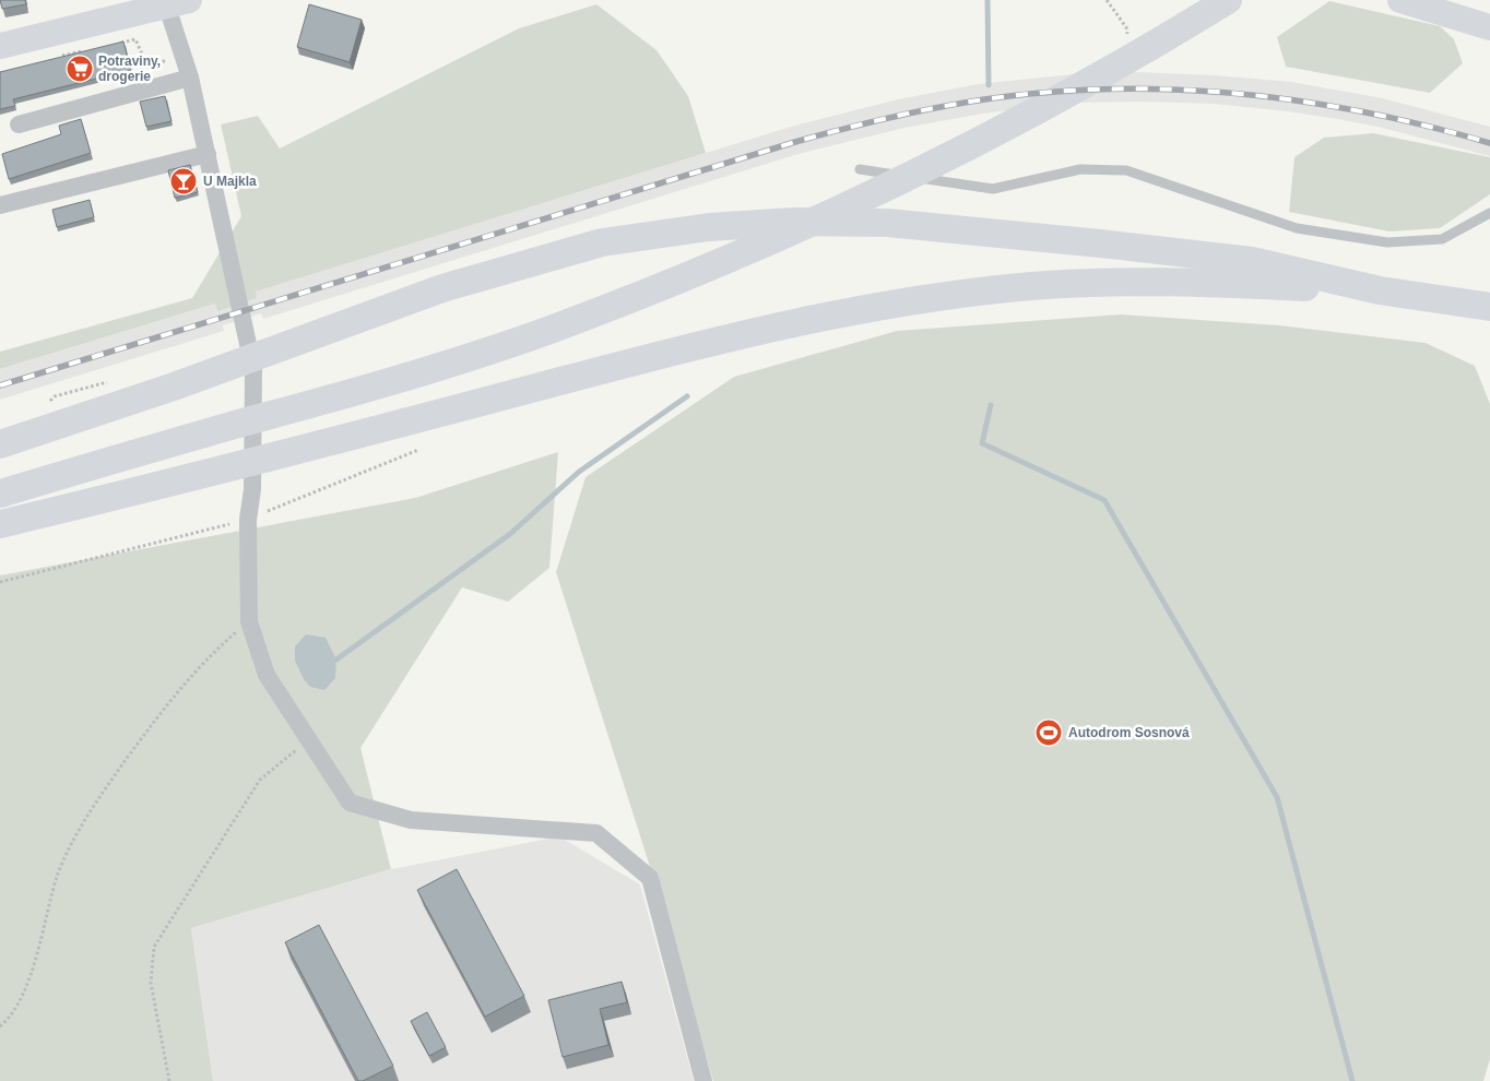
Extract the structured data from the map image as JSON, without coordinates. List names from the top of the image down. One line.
{"places":{"supermarket":["Potraviny, drogerie"],"bar":["U Majkla"],"sports":["Autodrom Sosnová"]}}
